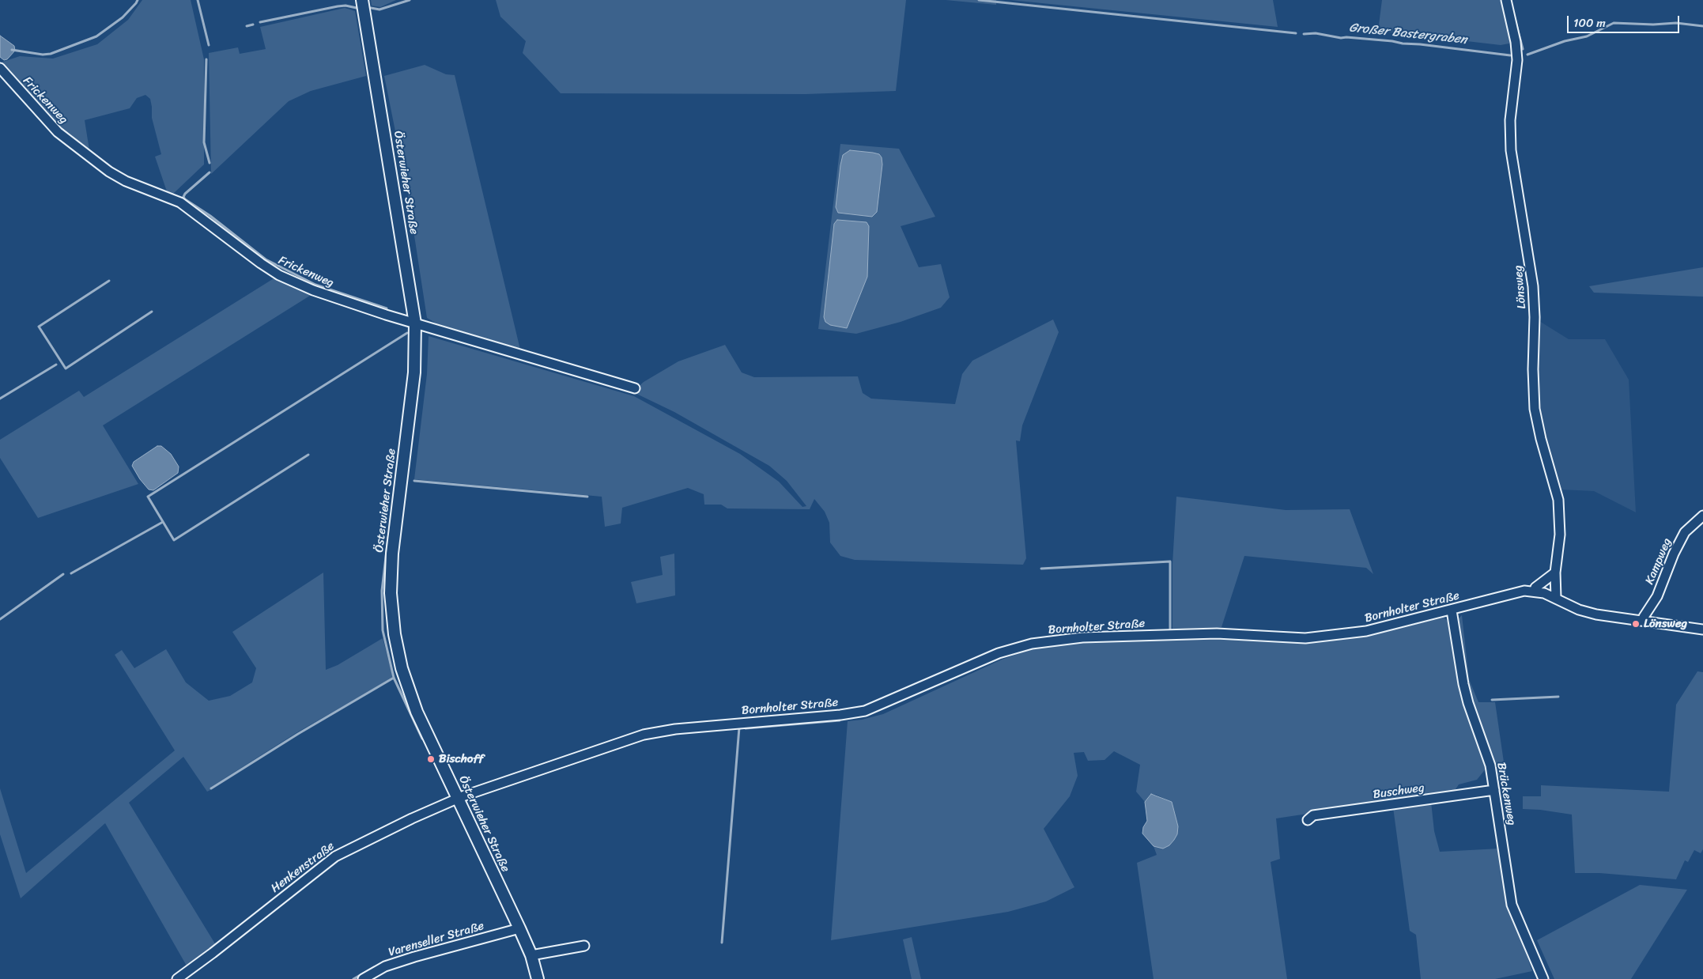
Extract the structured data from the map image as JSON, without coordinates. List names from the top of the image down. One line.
{"streets":{"street":["Frickenweg","Österwieher Straße","Lönsweg","Kampweg","Bornholter Straße","Buschweg","Brückenweg","Henkenstraße","Varenseller Straße"]},"crossings":[["Frickenweg","Österwieher Straße"],["Österwieher Straße","Bornholter Straße"],["Österwieher Straße","Henkenstraße"],["Österwieher Straße","Varenseller Straße"],["Lönsweg","Bornholter Straße"],["Kampweg","Bornholter Straße"],["Bornholter Straße","Brückenweg"],["Bornholter Straße","Henkenstraße"],["Buschweg","Brückenweg"]],"water":["Großer Bastergraben"],"places":["Lönsweg","Bischoff"],"scale_bar":"100 m"}
